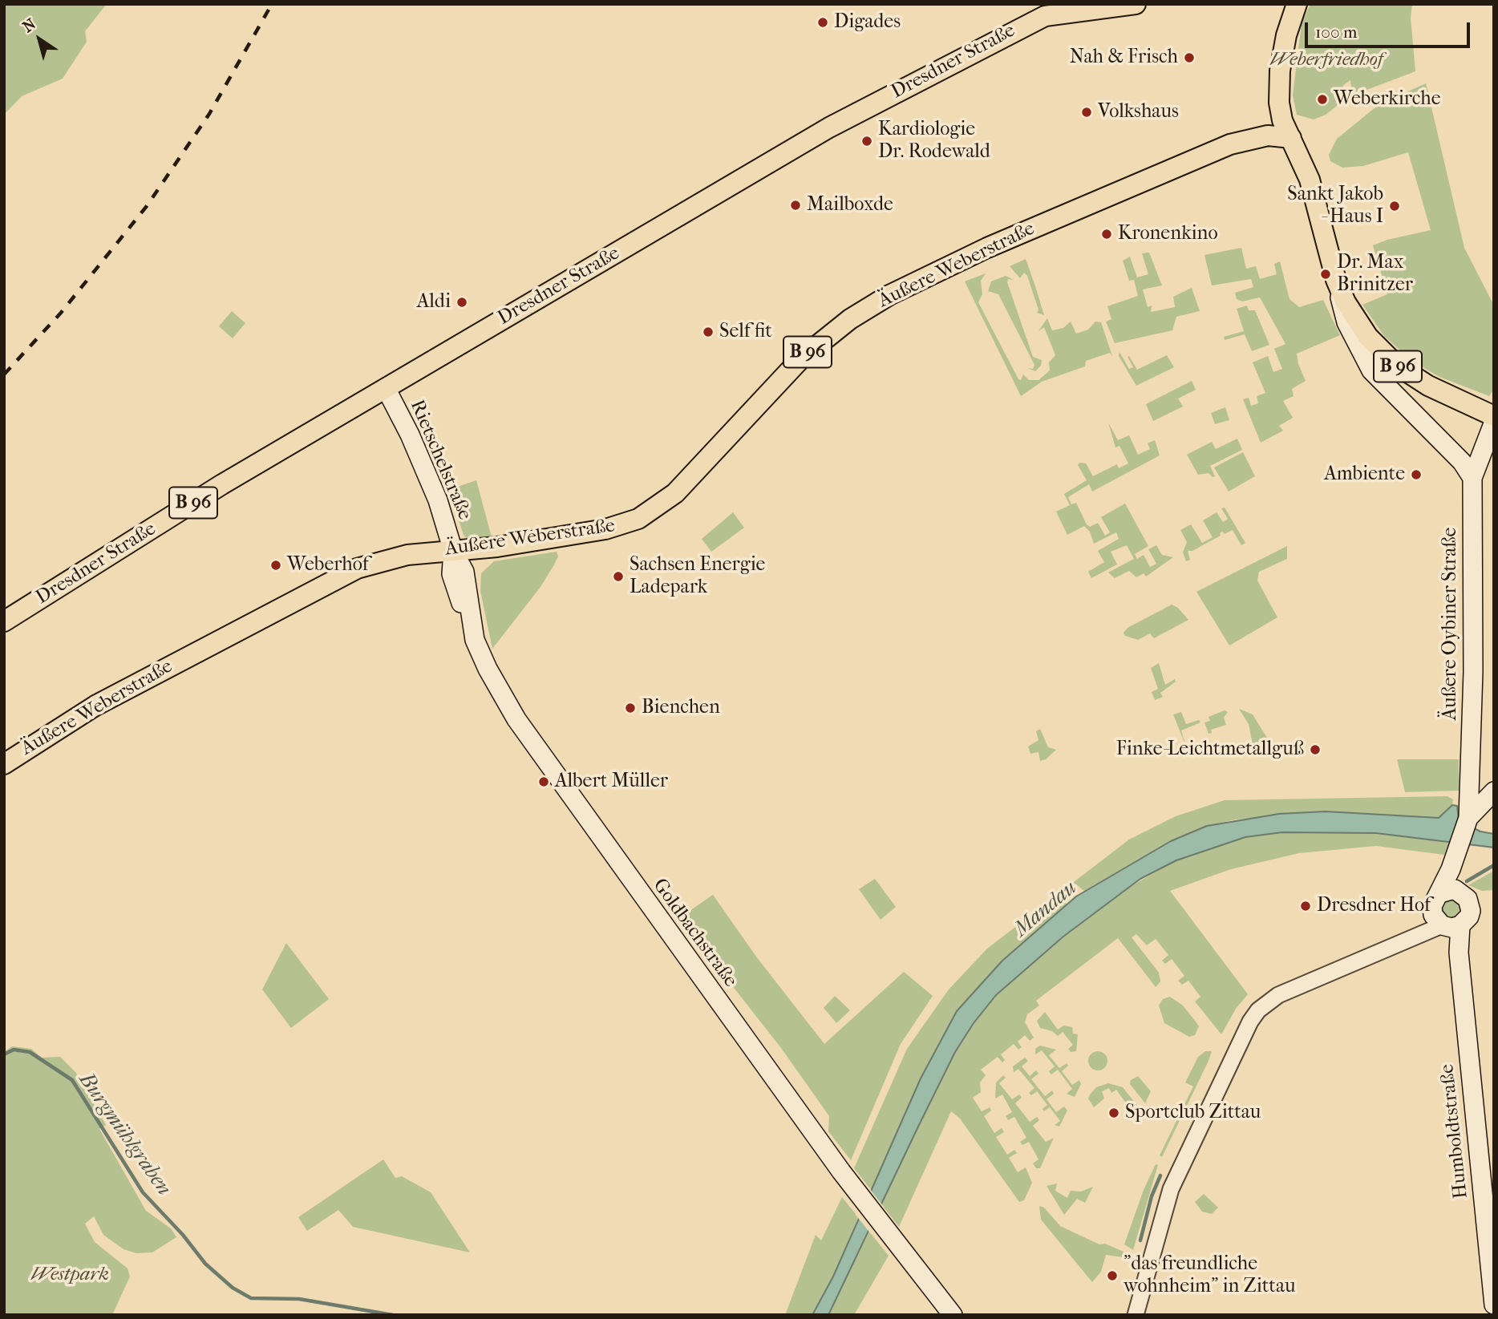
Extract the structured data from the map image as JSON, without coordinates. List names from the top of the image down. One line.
{"streets":{"main road":["Dresdner Straße","Äußere Weberstraße","B 96","Rietschelstraße","Äußere Oybiner Straße","Goldbachstraße","Humboldtstraße"]},"crossings":[["Dresdner Straße","Rietschelstraße"],["Äußere Weberstraße","B 96"],["Äußere Weberstraße","Rietschelstraße"],["Äußere Weberstraße","Goldbachstraße"],["Rietschelstraße","Goldbachstraße"],["Äußere Oybiner Straße","Humboldtstraße"]],"water":["Mandau","Burgmühlgraben"],"parks":["Weberfriedhof","Westpark"],"places":["Digades","Nah & Frisch","Weberkirche","Volkshaus","Kardiologie Dr. Rodewald","Mailboxde","Sankt Jakob - Haus I","Kronenkino","Dr. Max Brinitzer","Aldi","Self fit","Ambiente","Weberhof","Sachsen Energie Ladepark","Bienchen","Finke-Leichtmetallguß","Albert Müller","Dresdner Hof","Sportclub Zittau","\"das freundliche wohnheim\" in Zittau"],"scale_bar":"100 m","north":"top left"}
